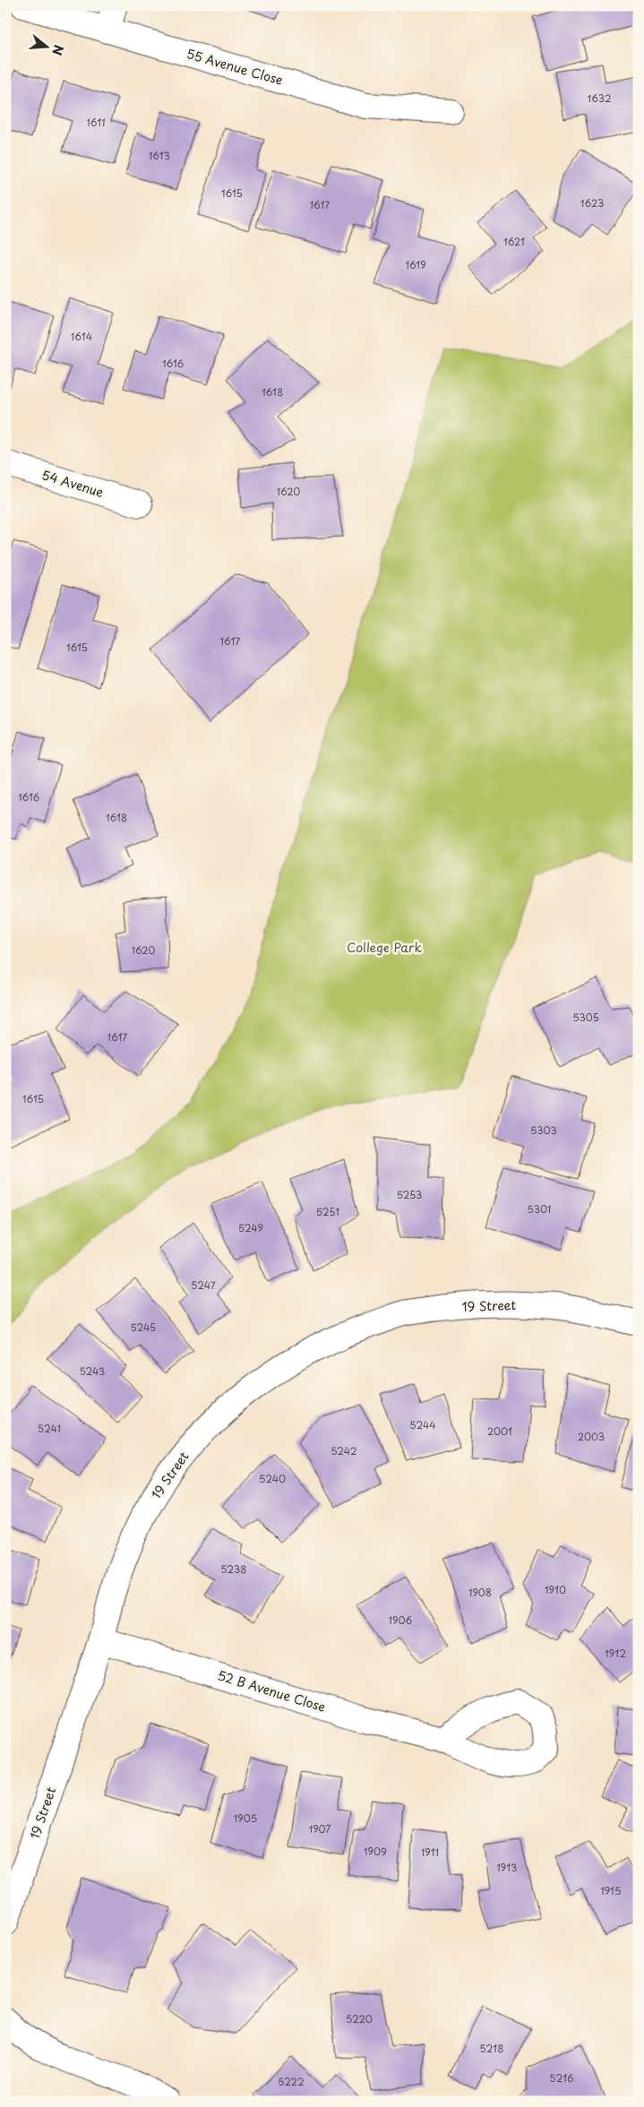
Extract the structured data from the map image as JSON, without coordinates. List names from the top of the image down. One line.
{"streets":{"street":["55 Avenue Close","54 Avenue","19 Street","52 B Avenue Close"]},"crossings":[["19 Street","52 B Avenue Close"]],"parks":["College Park"],"house_numbers":["1632","1611","1613","1615","1623","1617","1621","1619","1614","1616","1618","1620","1617","1615","1616","1618","1620","5305","1617","1615","5303","5253","5301","5251","5249","5247","5245","5243","5244","5241","2001","2003","5242","5240","5238","1910","1908","1906","1912","1905","1907","1909","1911","1913","1915","5220","5218","5216","5222"],"north":"right"}
